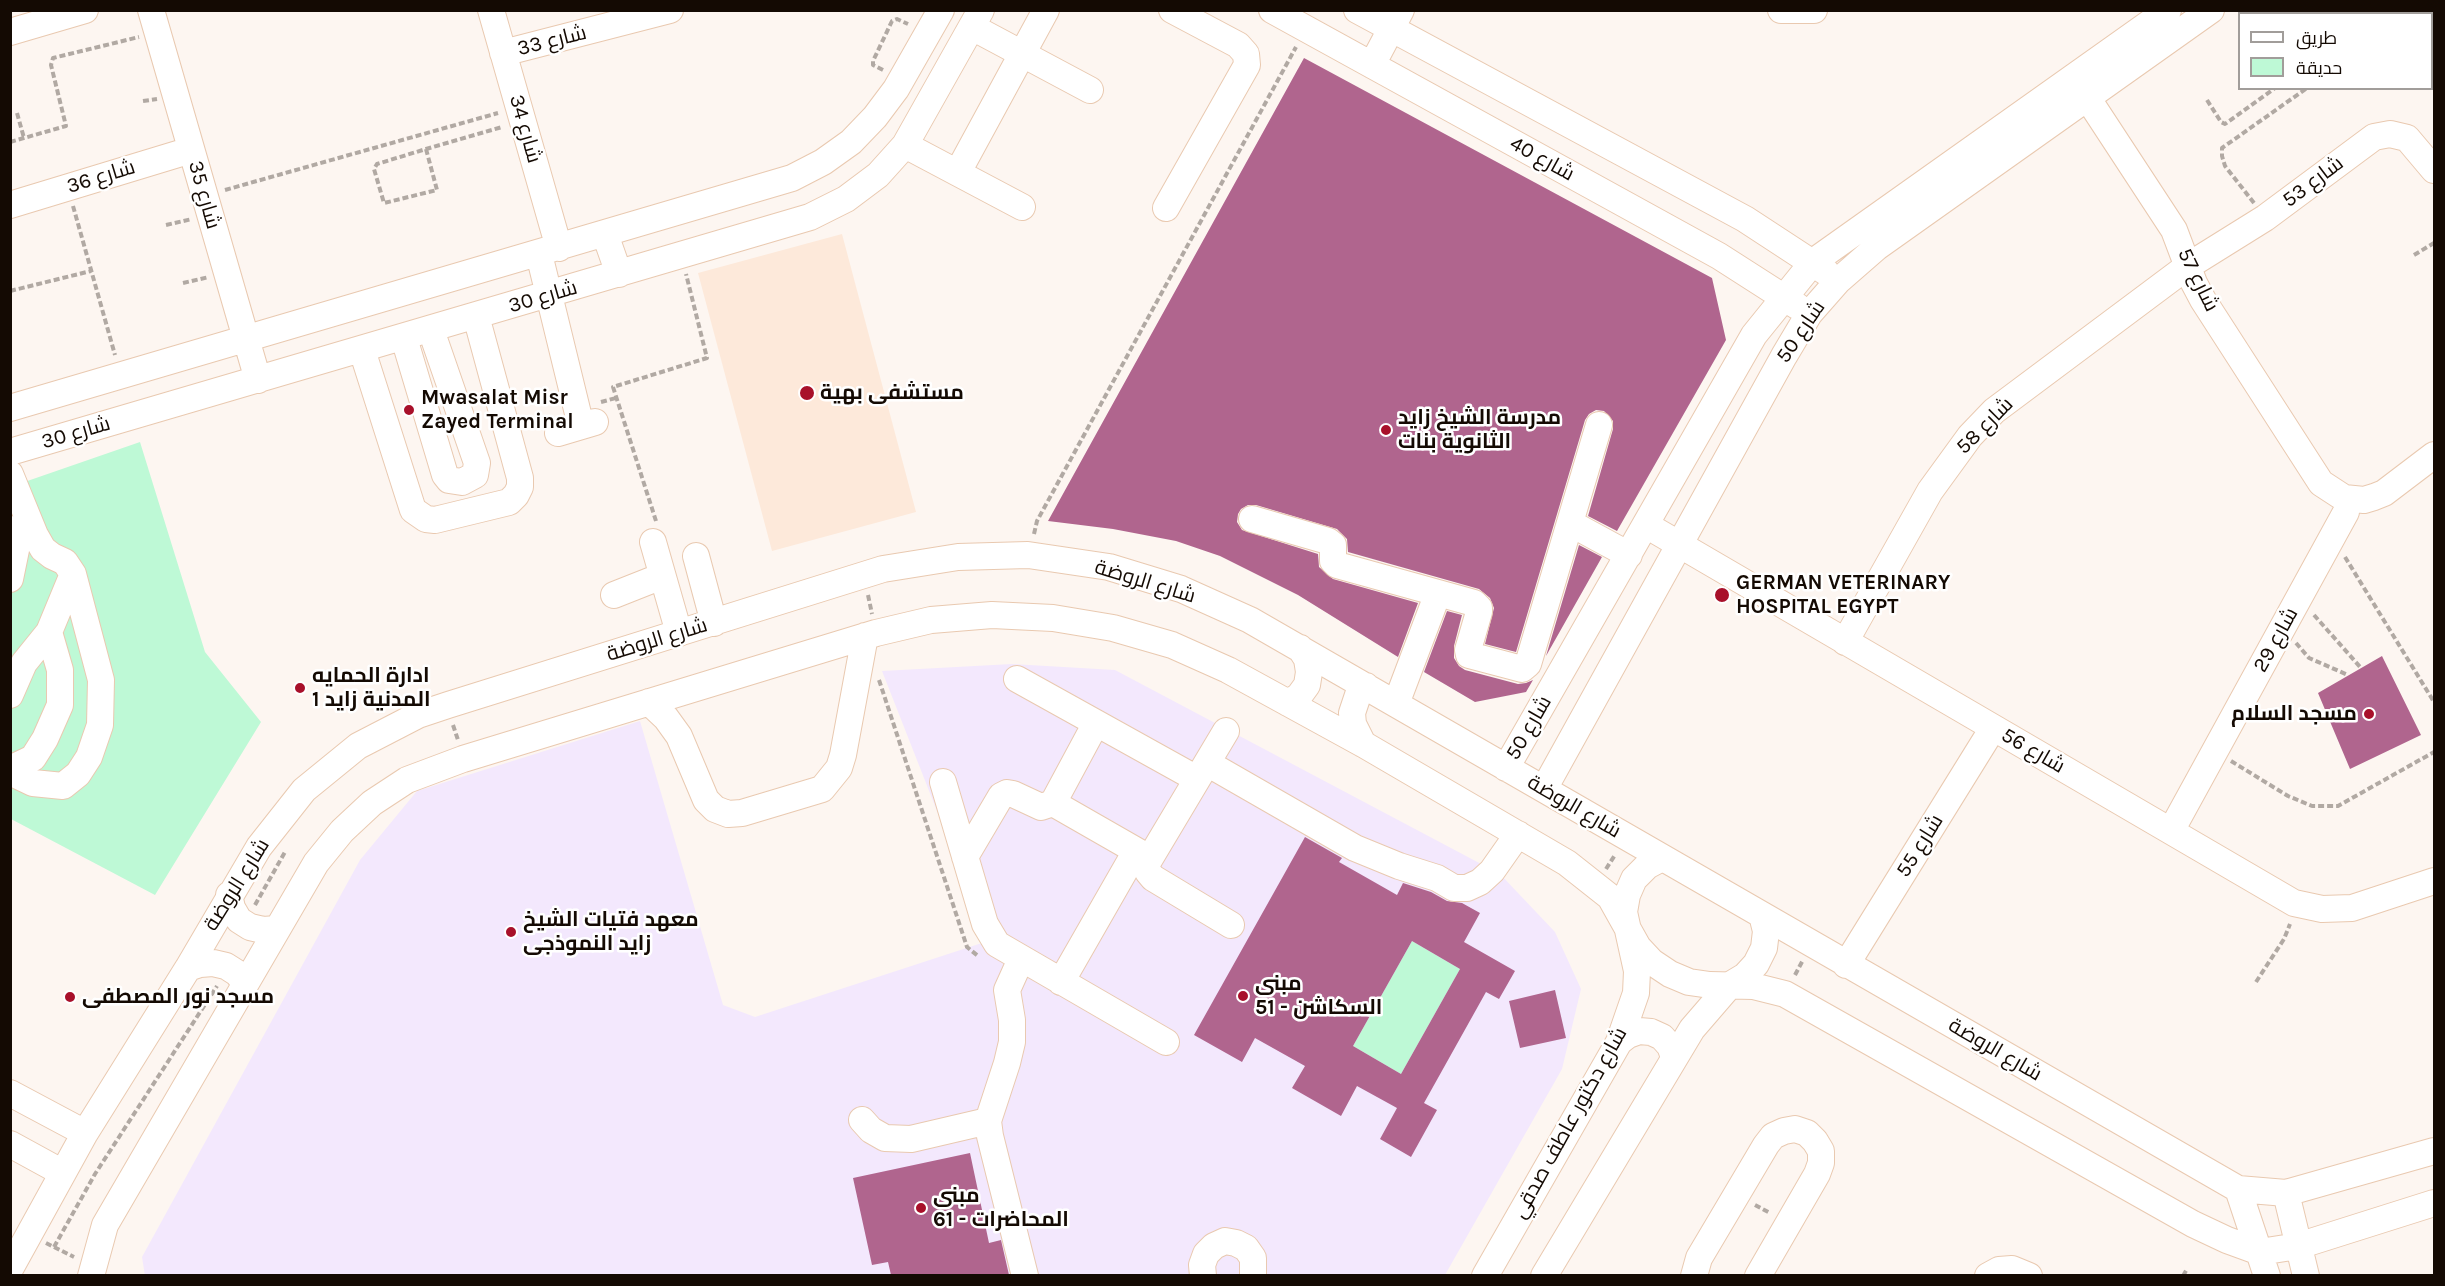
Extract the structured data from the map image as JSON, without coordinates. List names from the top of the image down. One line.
{"streets":{"street":["شارع 33","شارع 34","شارع 40","شارع 36","شارع 53","شارع 35","شارع 57","شارع 30","شارع 50","شارع 58","شارع الروضة","شارع 29","شارع 56","شارع 55","شارع دكتور عاطف صدقي"]},"crossings":[["شارع 33","شارع 34"],["شارع 34","شارع 30"],["شارع 40","شارع 50"],["شارع 36","شارع 35"],["شارع 53","شارع 57"],["شارع 53","شارع 58"],["شارع 35","شارع 30"],["شارع 57","شارع 50"],["شارع 57","شارع 58"],["شارع 57","شارع 29"],["شارع 50","شارع الروضة"],["شارع 50","شارع 56"],["شارع 58","شارع 56"],["شارع الروضة","شارع 55"],["شارع الروضة","شارع دكتور عاطف صدقي"],["شارع 29","شارع 56"],["شارع 56","شارع 55"]],"places":["مستشفى بهية","Mwasalat Misr Zayed Terminal","مدرسة الشيخ زايد الثانوية بنات","GERMAN VETERINARY HOSPITAL EGYPT","ادارة الحمايه المدنية زايد 1","مسجد السلام","معهد فتيات الشيخ زايد النموذجى","مبنى السكاشن - 51","مسجد نور المصطفى","مبنى المحاضرات - 61"],"legend":["طريق","حديقة"]}
